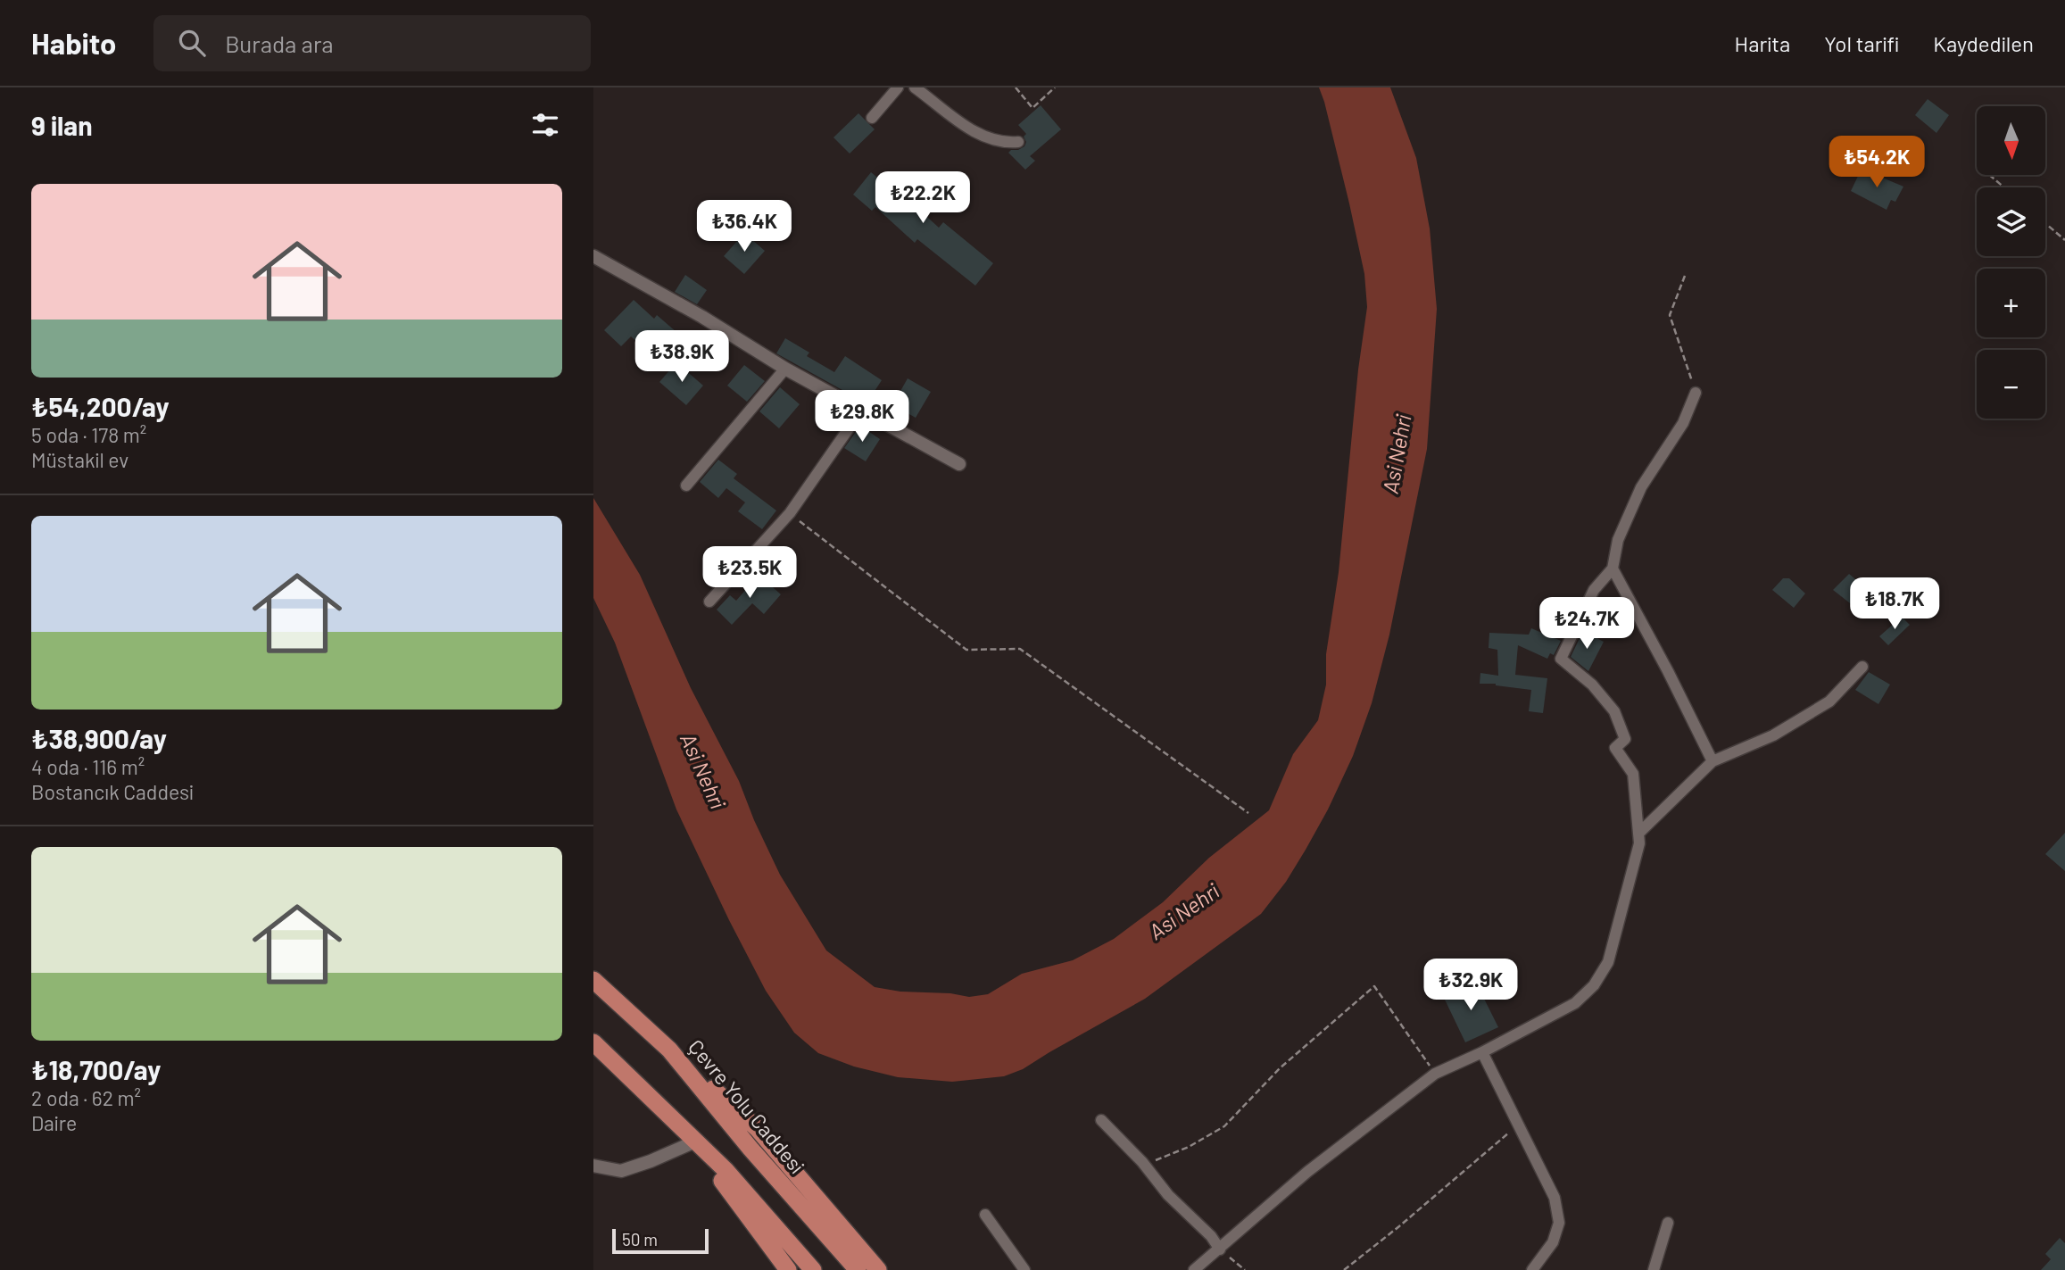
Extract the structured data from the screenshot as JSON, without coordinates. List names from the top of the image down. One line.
{"streets":{"highway":["Çevre Yolu Caddesi"]},"water":["Asi Nehri"],"scale_bar":"50 m","north":"bottom","page":{"header":"Habito","search":"Burada ara","nav":["Harita","Yol tarifi","Kaydedilen"],"heading":"9 ilan","map_buttons":["+","−"],"price":["₺54.2K","₺22.2K","₺36.4K","₺38.9K","₺29.8K","₺23.5K","₺18.7K","₺24.7K","₺32.9K"],"list":[{"name":"₺54,200/ay","note":"5 oda · 178 m² · Müstakil ev"},{"name":"₺38,900/ay","note":"4 oda · 116 m² · Bostancık Caddesi"},{"name":"₺18,700/ay","note":"2 oda · 62 m² · Daire"}],"scale":"50 m"}}
